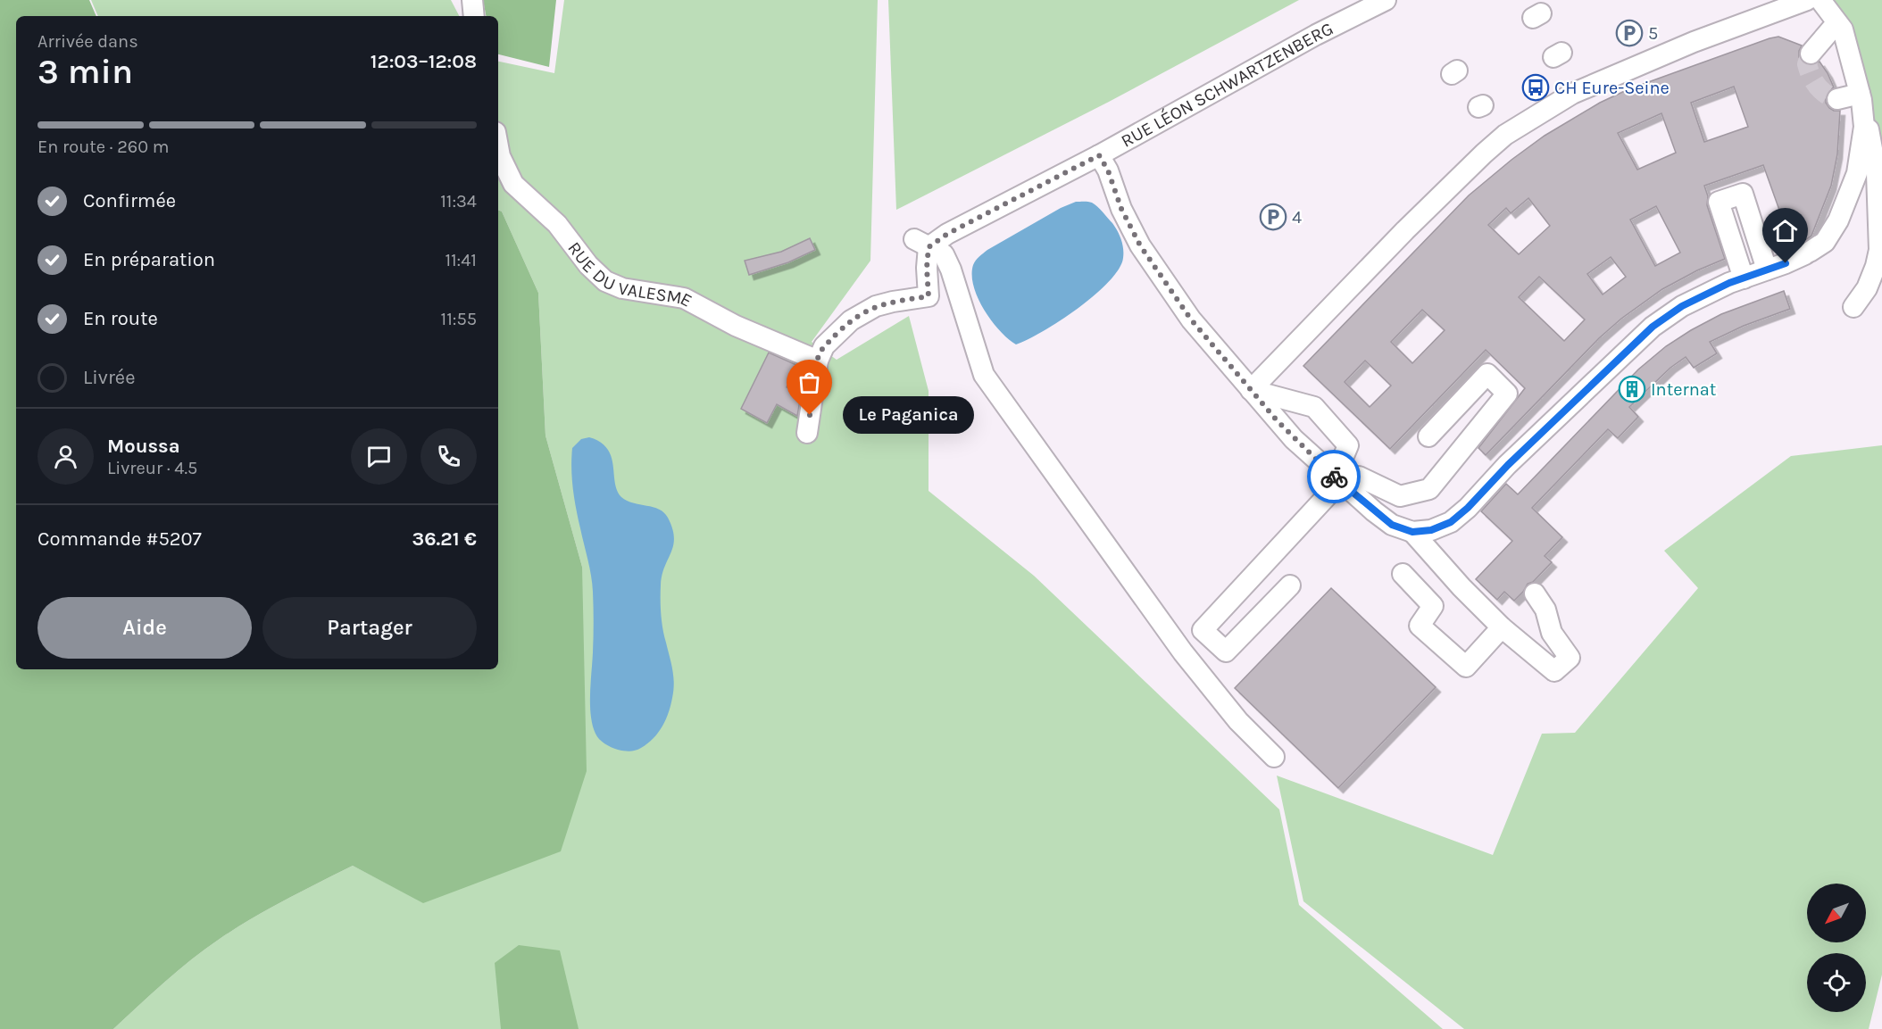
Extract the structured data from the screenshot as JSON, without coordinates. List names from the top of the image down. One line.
{"streets":{"street":["RUE LÉON SCHWARTZENBERG","RUE DU VALESME"]},"places":{"parking":["5","4"],"bus stop":["CH Eure-Seine"],"building":["Internat"],"other":["Le Paganica"]},"north":"bottom left","page":{"heading":["3 min","Arrivée dans","12:03–12:08"],"panel":["Moussa","Livreur · 4.5","Commande #5207","36.21 €"],"bar":"En route · 260 m","list":[["Confirmée","11:34"],["En préparation","11:41"],["En route","11:55"],"Livrée"],"bubble":"Le Paganica","buttons":["Aide","Partager"]}}
